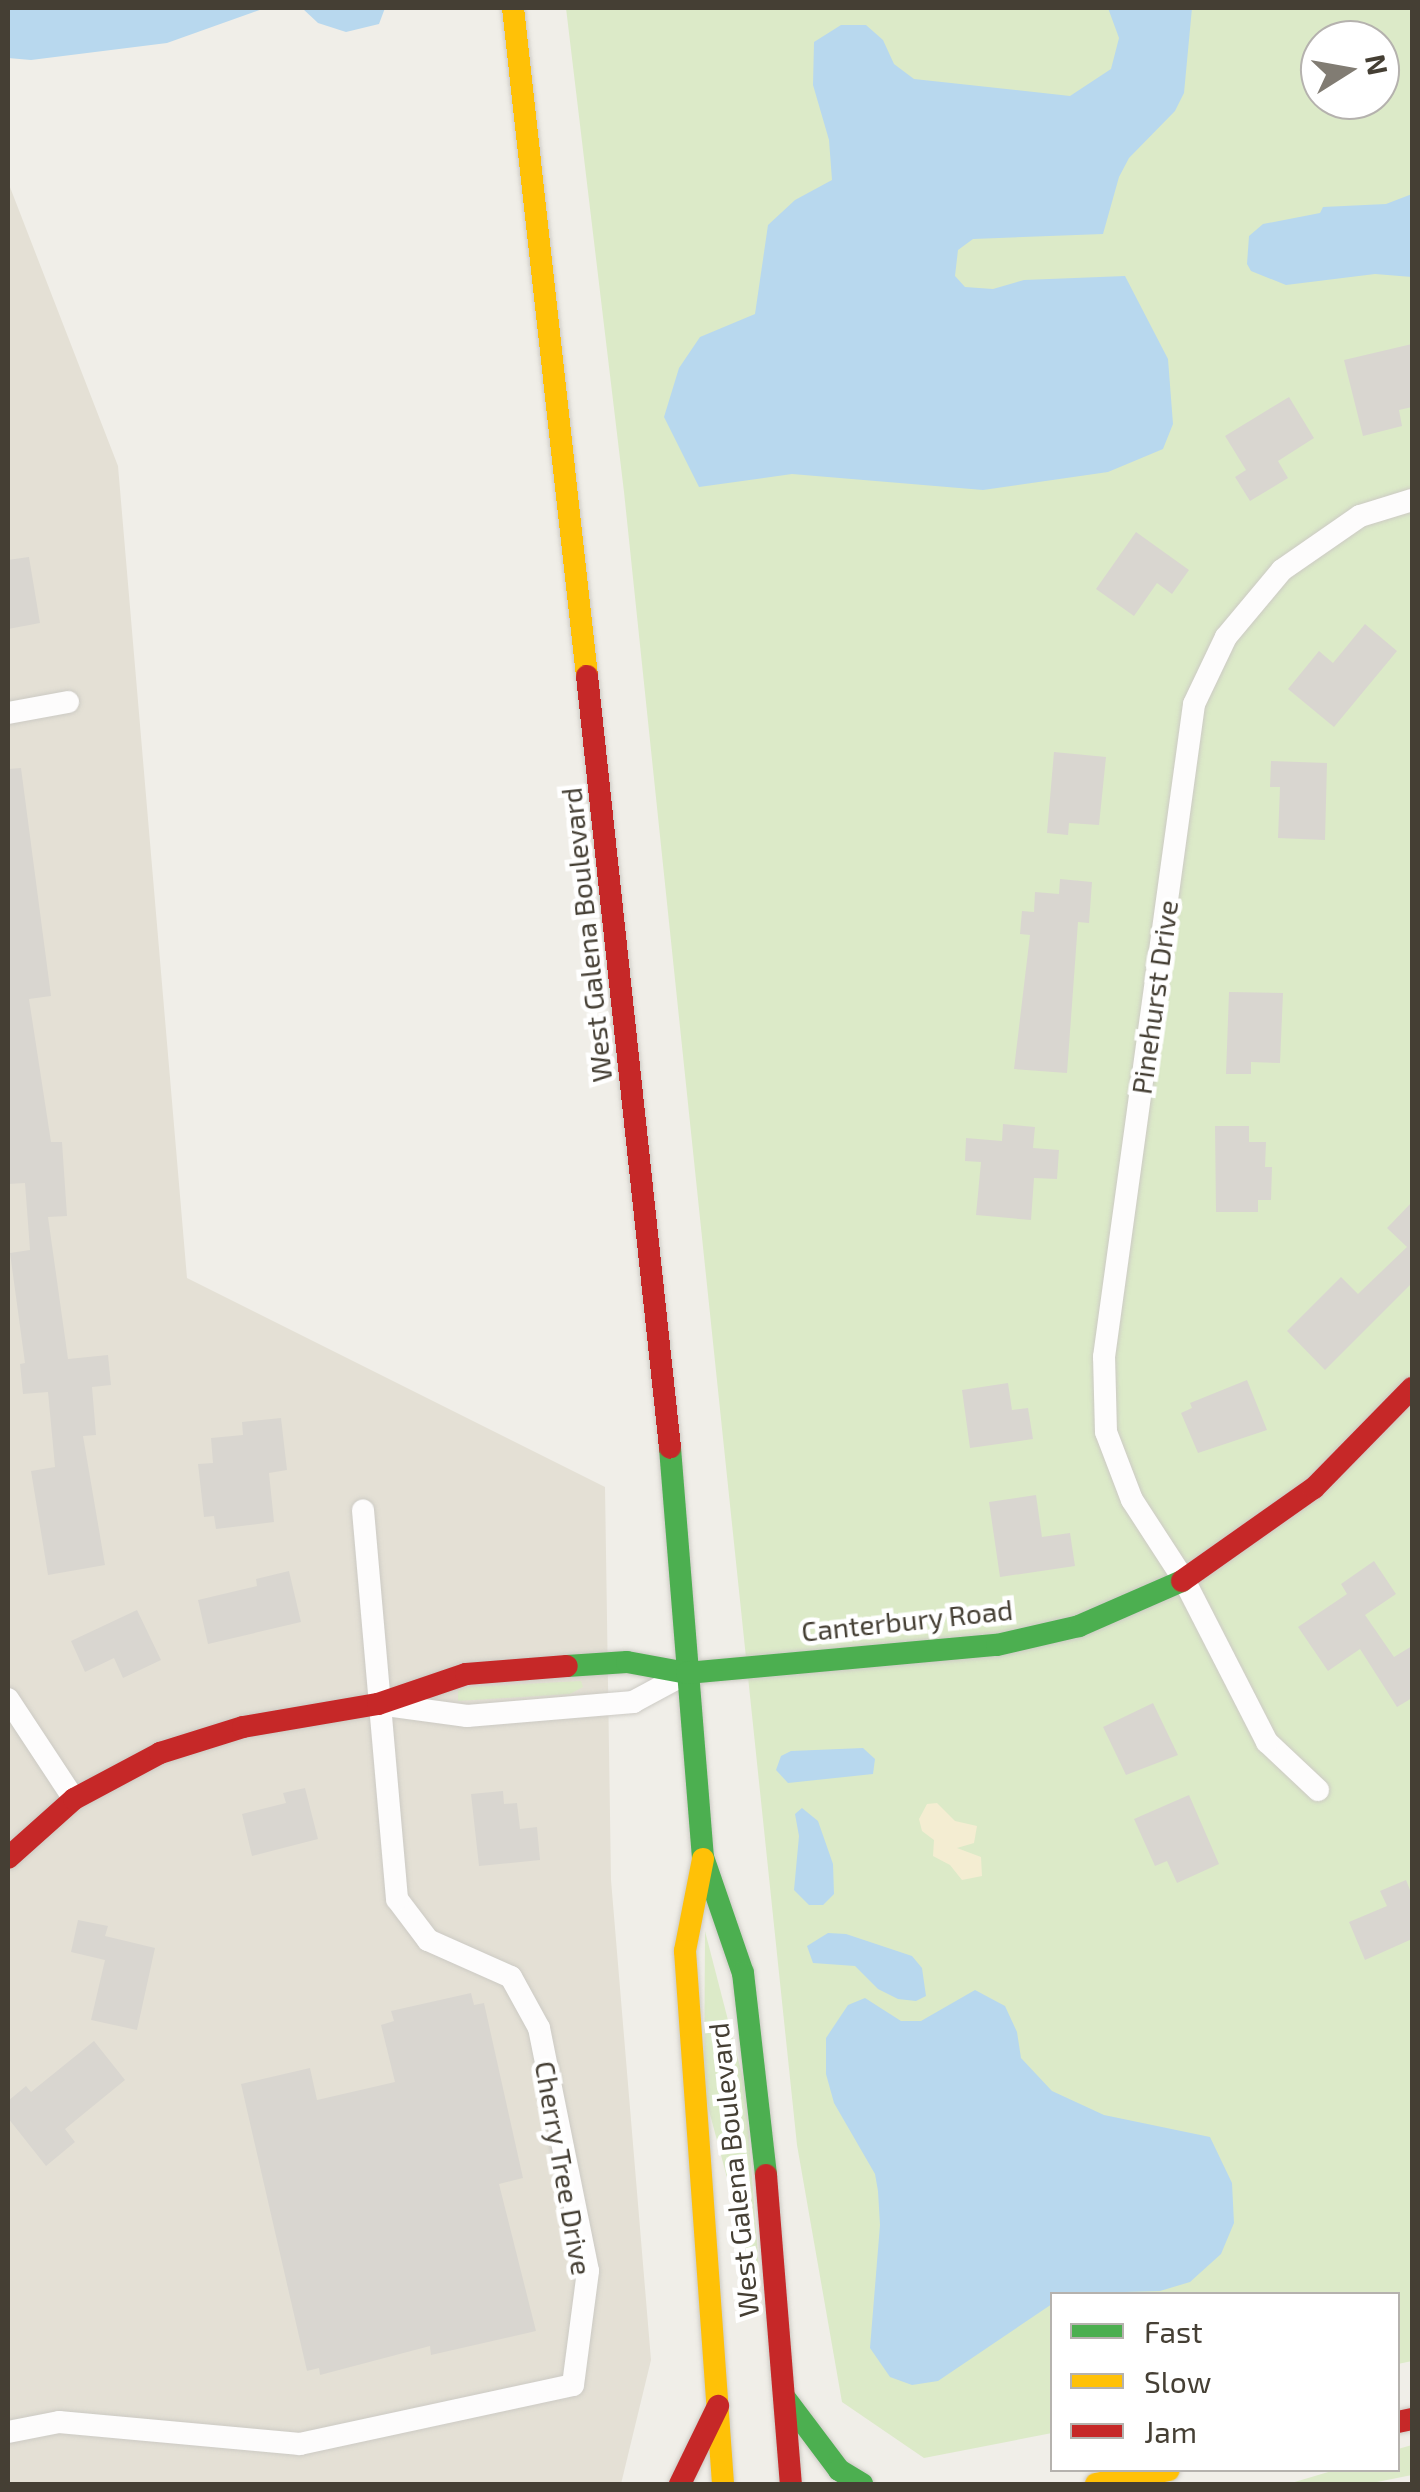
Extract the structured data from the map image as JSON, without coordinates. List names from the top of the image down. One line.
{"streets":{"main road":["West Galena Boulevard","Canterbury Road"],"street":["Pinehurst Drive","Cherry Tree Drive"]},"crossings":[["West Galena Boulevard","Canterbury Road"],["Pinehurst Drive","Canterbury Road"],["Canterbury Road","Cherry Tree Drive"]],"legend":["Fast","Slow","Jam"],"north":"right"}
